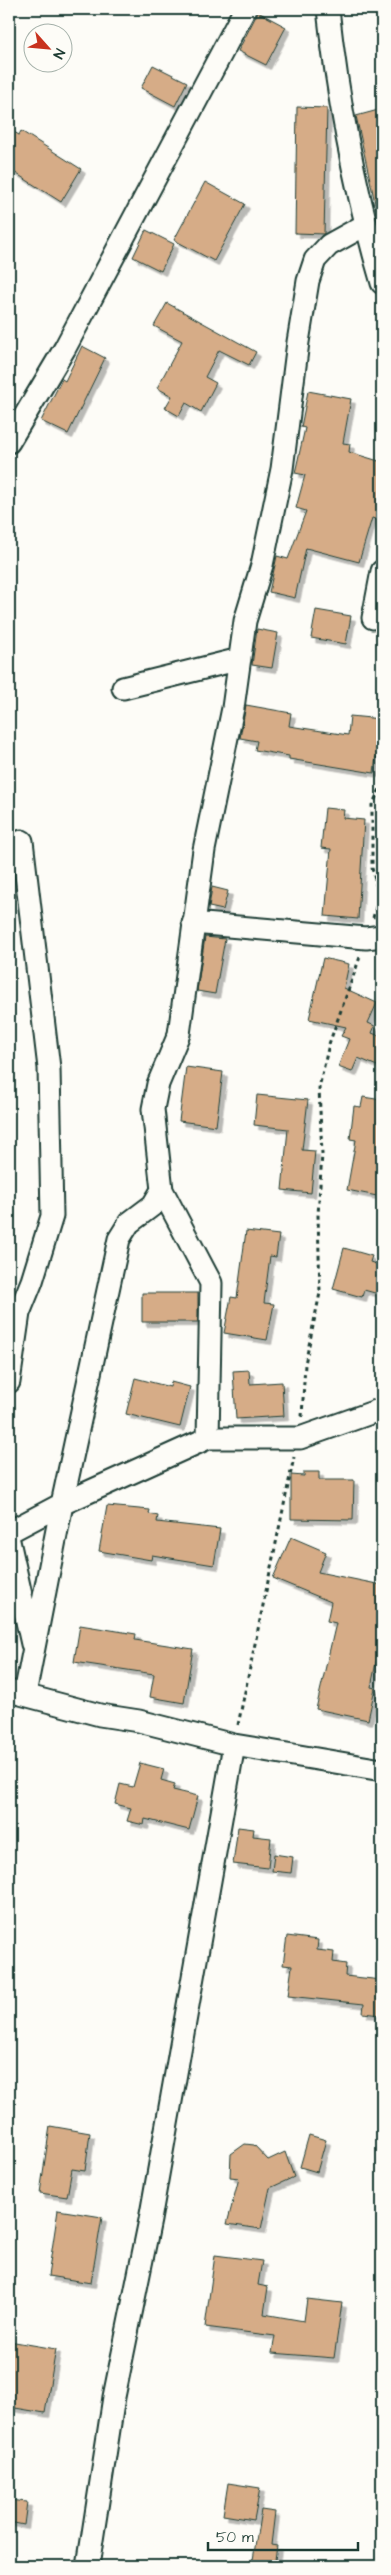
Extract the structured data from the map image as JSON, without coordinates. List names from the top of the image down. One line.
{"scale_bar":"50 m","north":"bottom right"}
